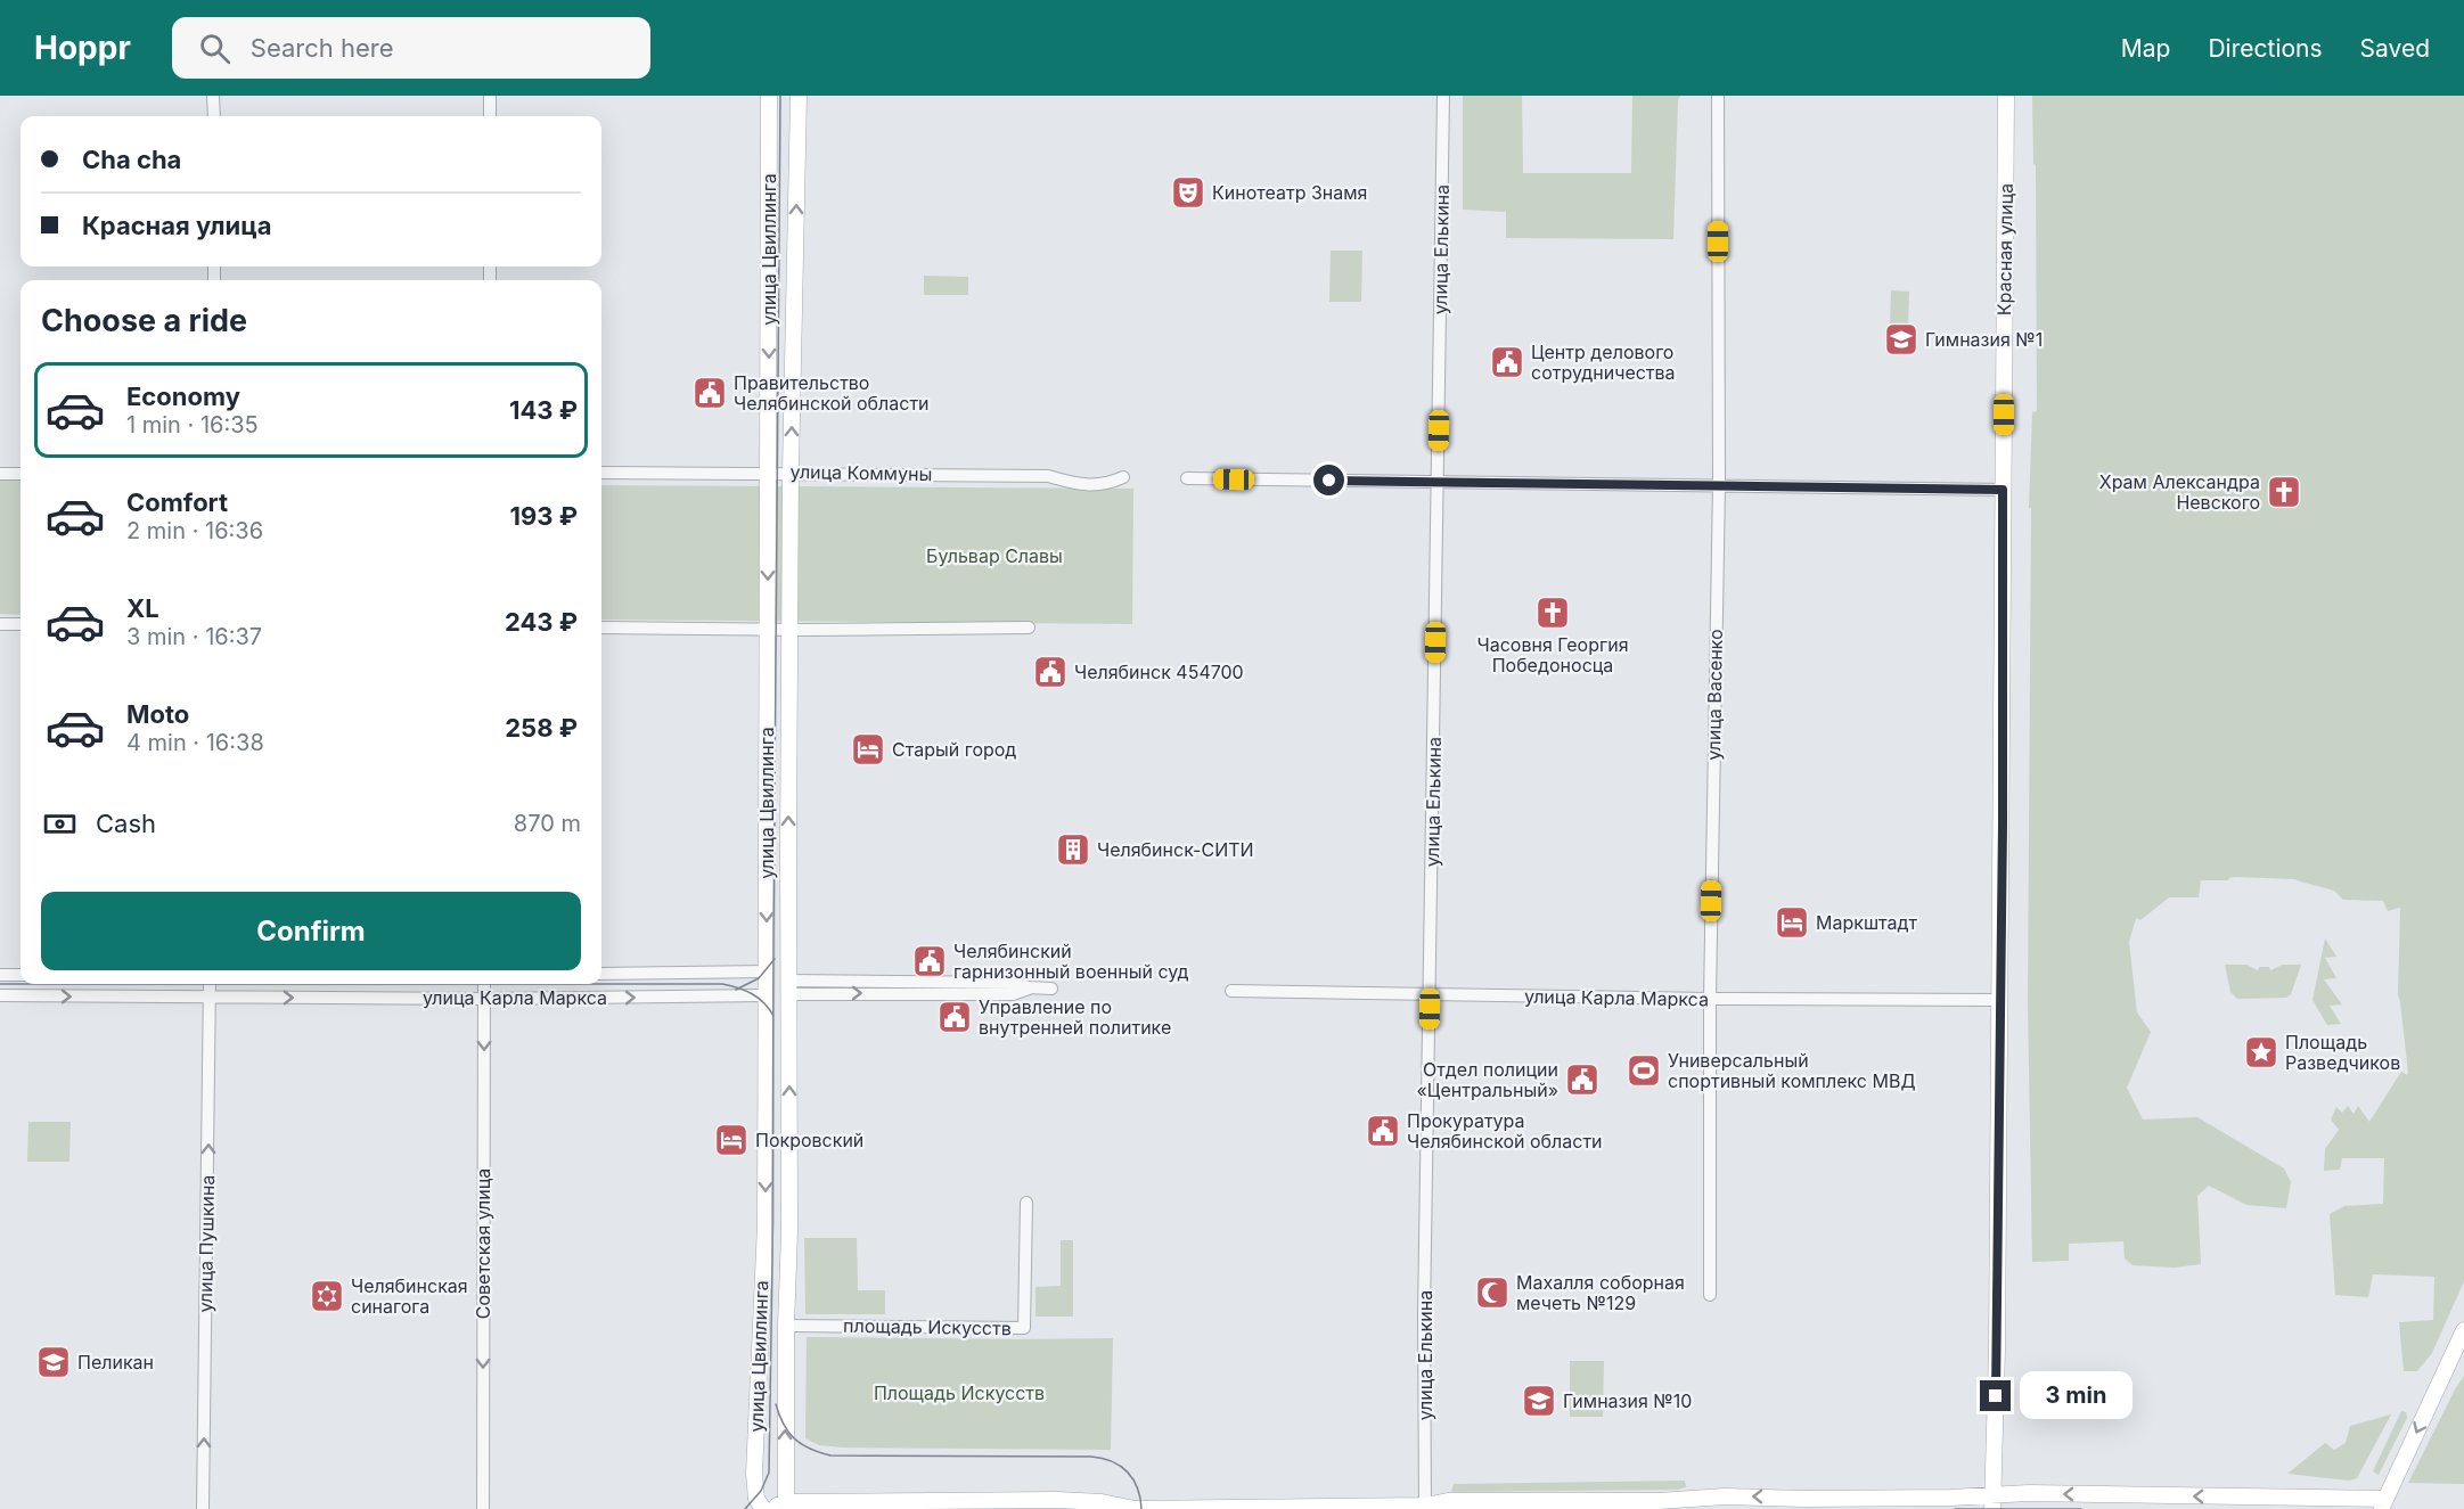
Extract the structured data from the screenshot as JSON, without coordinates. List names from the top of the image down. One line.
{"streets":{"main road":["улица Цвиллинга","Красная улица","улица Карла Маркса"],"street":["улица Елькина","улица Коммуны","улица Васенко","улица Пушкина","Советская улица","площадь Искусств"]},"crossings":[["улица Цвиллинга","улица Коммуны"],["улица Цвиллинга","улица Карла Маркса"],["улица Цвиллинга","площадь Искусств"],["улица Елькина","улица Карла Маркса"],["Красная улица","улица Карла Маркса"],["улица Васенко","улица Карла Маркса"],["улица Карла Маркса","улица Пушкина"],["улица Карла Маркса","Советская улица"]],"one_way":["улица Карла Маркса","улица Пушкина","Советская улица"],"parks":["Бульвар Славы","Площадь Искусств"],"places":{"theatre":["Кинотеатр Знамя"],"school or university":["Гимназия №1","Пеликан","Гимназия №10"],"public building":["Центр делового сотрудничества","Правительство Челябинской области","Челябинск 454700","Челябинский гарнизонный военный суд","Управление по внутренней политике","Отдел полиции «Центральный»","Прокуратура Челябинской области"],"church":["Храм Александра Невского","Часовня Георгия Победоносца"],"hotel":["Старый город","Маркштадт","Покровский"],"building":["Челябинск-СИТИ"],"place":["Площадь Разведчиков"],"sports":["Универсальный спортивный комплекс МВД"],"mosque":["Махалля соборная мечеть №129"],"synagogue":["Челябинская синагога"]},"page":{"header":"Hoppr","search":"Search here","nav":["Map","Directions","Saved"],"banner":["Cha cha","Красная улица"],"heading":"Choose a ride","list":[{"name":"Economy","note":"1 min · 16:35","value":"143 ₽"},{"name":"Comfort","note":"2 min · 16:36","value":"193 ₽"},{"name":"XL","note":"3 min · 16:37","value":"243 ₽"},{"name":"Moto","note":"4 min · 16:38","value":"258 ₽"}],"pay":["Cash","870 m"],"buttons":"Confirm","bubble":"3 min"}}
